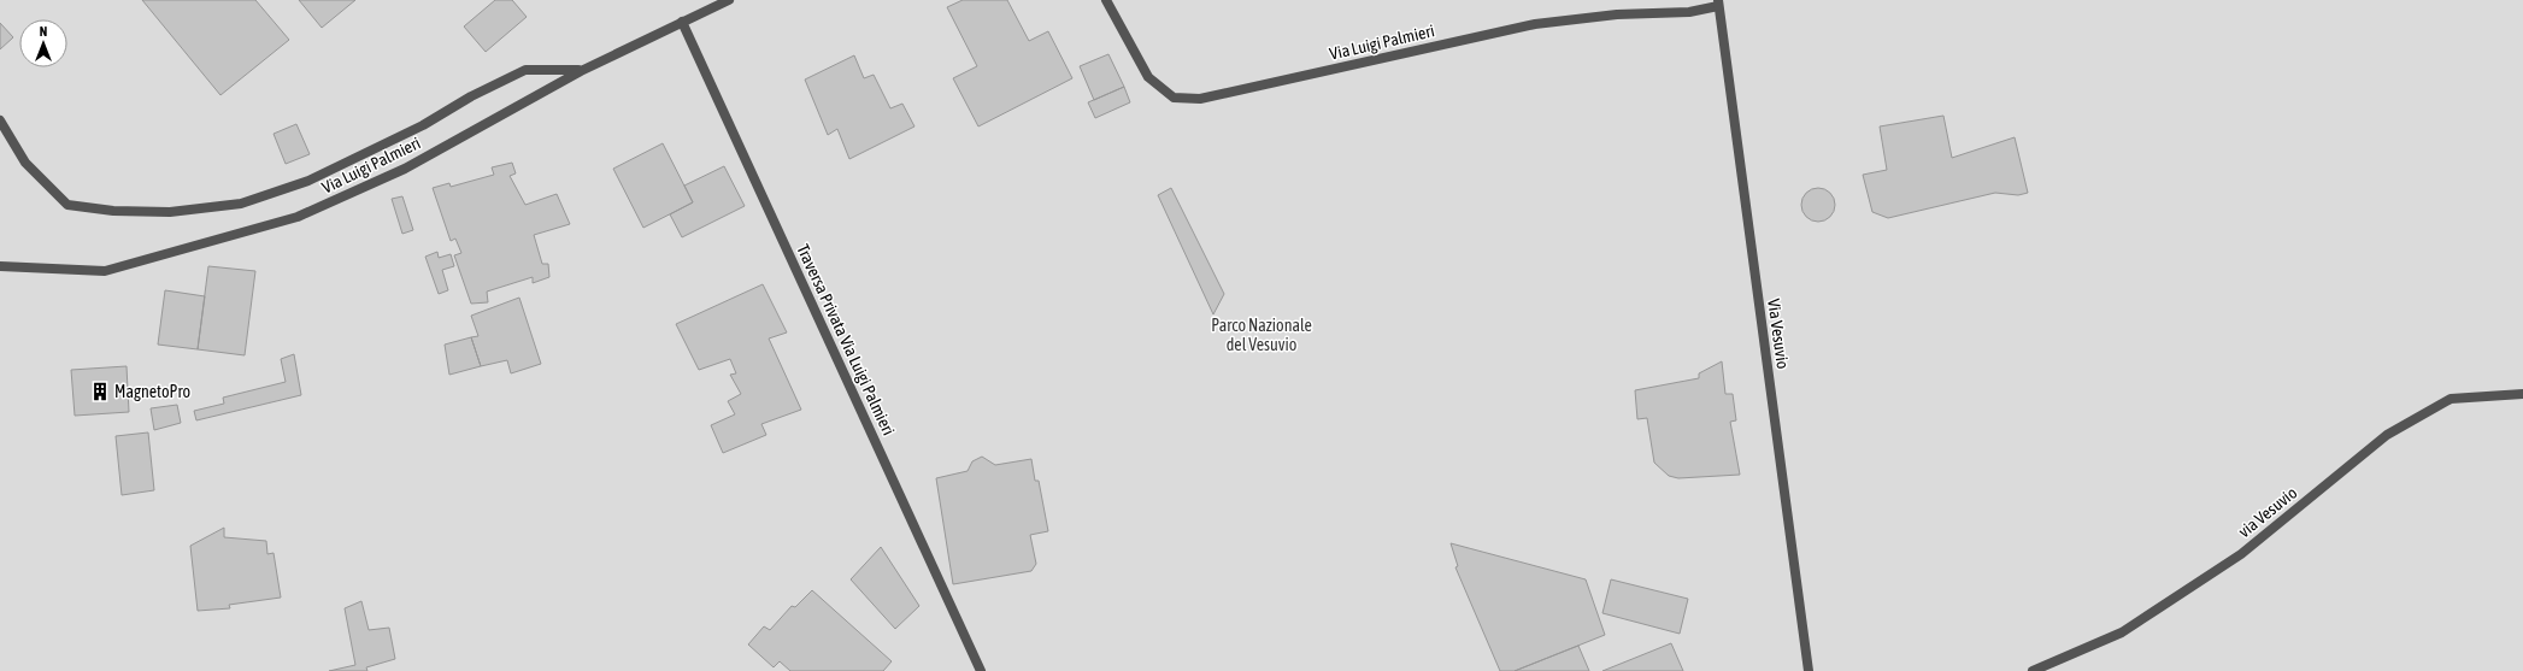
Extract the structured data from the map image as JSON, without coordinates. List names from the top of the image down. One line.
{"streets":{"street":["Via Luigi Palmieri","Via Vesuvio","Traversa Privata Via Luigi Palmieri","via Vesuvio"]},"crossings":[["Via Luigi Palmieri","Via Vesuvio"],["Via Luigi Palmieri","Traversa Privata Via Luigi Palmieri"]],"parks":["Parco Nazionale del Vesuvio"],"places":{"building":["MagnetoPro"]},"north":"top"}
